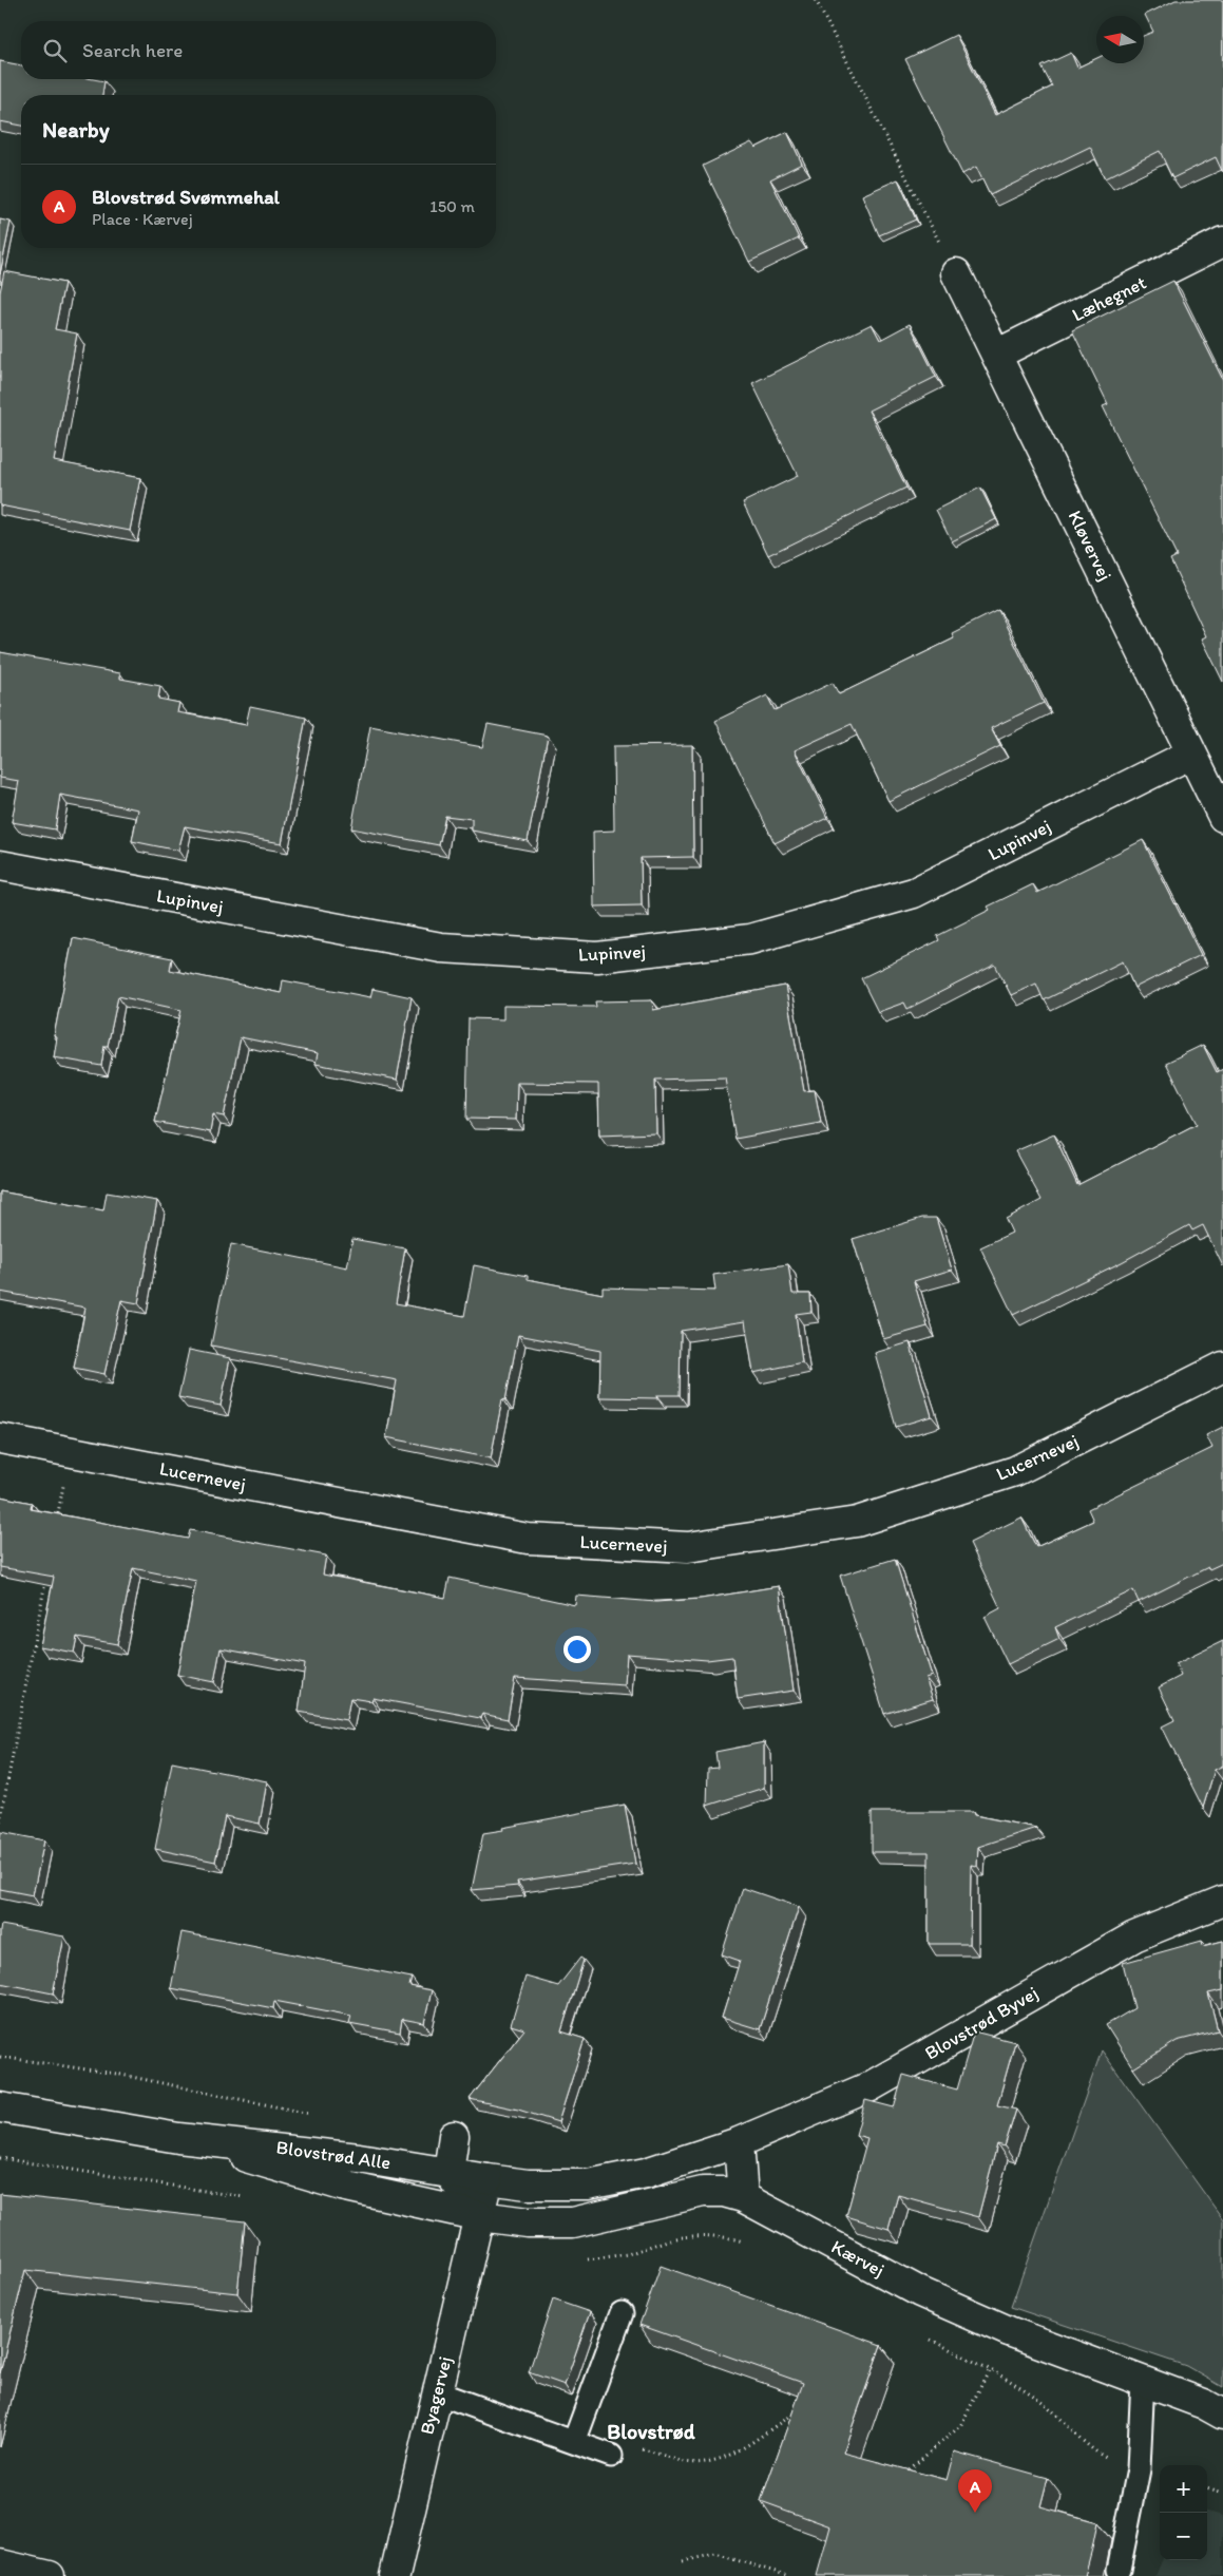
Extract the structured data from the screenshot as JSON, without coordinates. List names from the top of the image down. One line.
{"streets":{"street":["Læhegnet","Kløvervej","Lupinvej","Lucernevej","Blovstrød Byvej","Blovstrød Alle","Kærvej","Byagervej"]},"crossings":[["Læhegnet","Kløvervej"],["Kløvervej","Lupinvej"],["Blovstrød Byvej","Blovstrød Alle"],["Blovstrød Byvej","Byagervej"],["Blovstrød Alle","Kærvej"],["Blovstrød Alle","Byagervej"],["Kærvej","Byagervej"]],"districts":["Blovstrød"],"north":"left","page":{"search":"Search here","heading":"Nearby","list":[{"mark":"A","name":"Blovstrød Svømmehal","note":"Place · Kærvej","value":"150 m"}],"map_buttons":["+","−"],"pins":"A"}}
